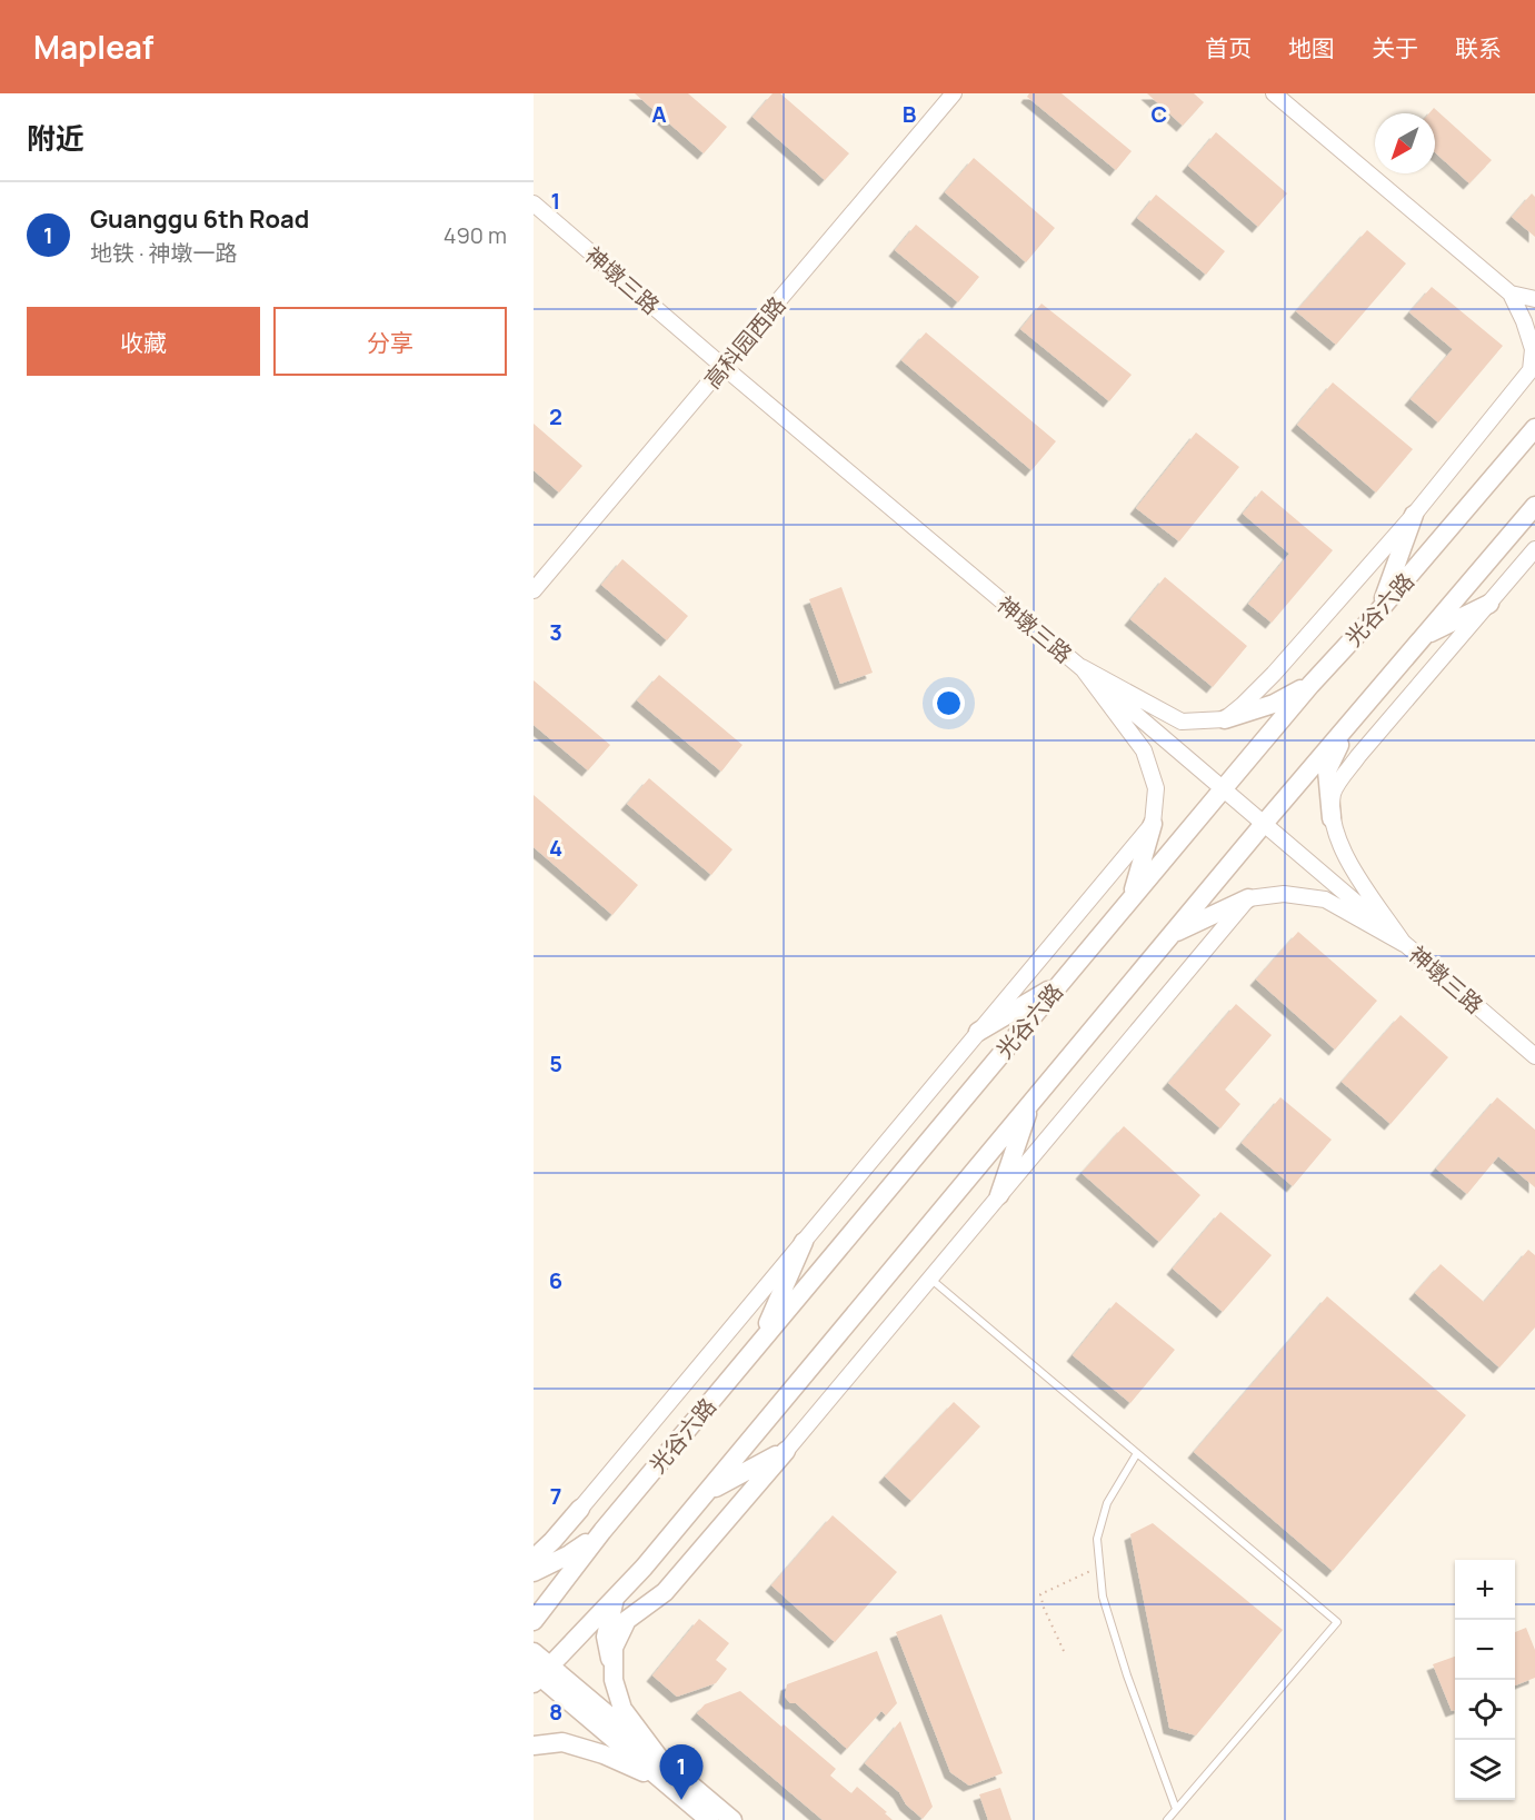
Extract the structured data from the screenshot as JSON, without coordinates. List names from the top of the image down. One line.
{"streets":{"main road":["光谷六路"],"street":["神墩三路","高科园西路"]},"crossings":[["神墩三路","高科园西路"],["神墩三路","光谷六路"]],"north":"bottom left","page":{"header":"Mapleaf","nav":["首页","地图","关于","联系"],"heading":"附近","list":[{"mark":"1","name":"Guanggu 6th Road","note":"地铁 · 神墩一路","value":"490 m"}],"buttons":["收藏","分享"],"map_buttons":["+","−"],"pins":"1"},"grid":{"columns":["A","B","C"],"rows":["1","2","3","4","5","6","7","8"]}}
